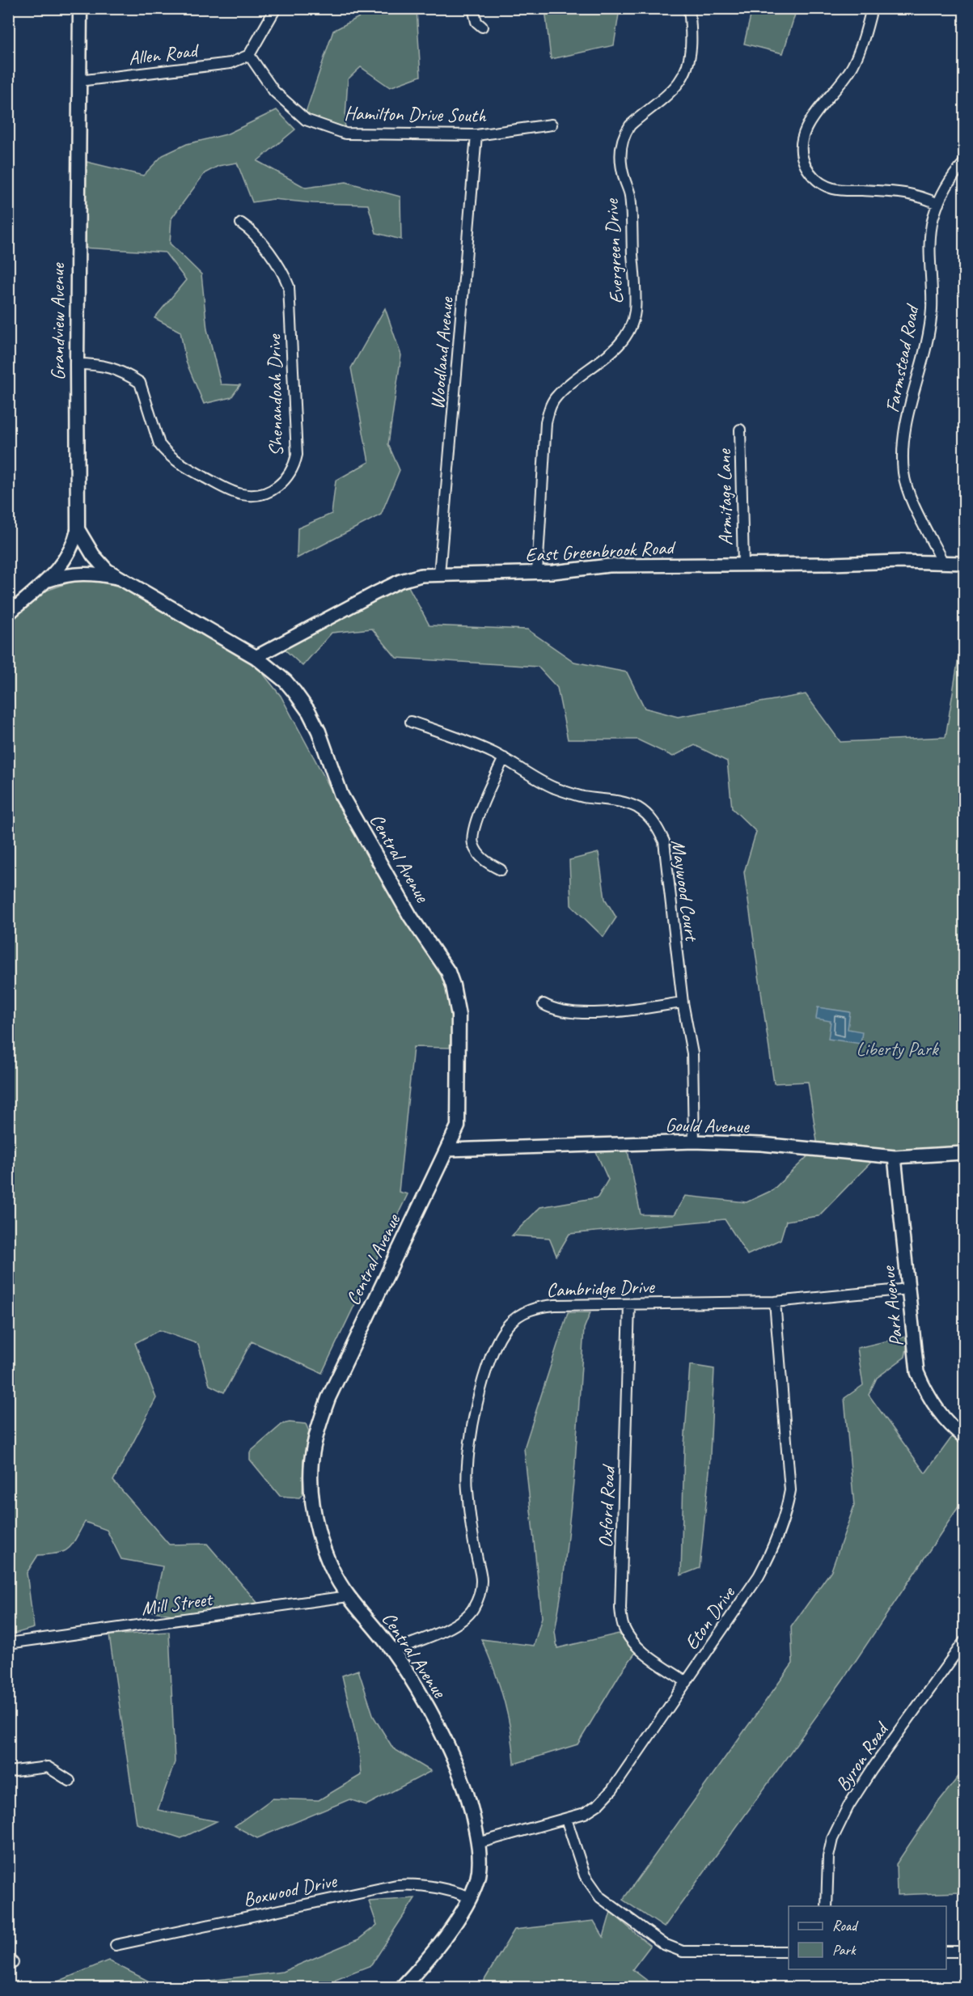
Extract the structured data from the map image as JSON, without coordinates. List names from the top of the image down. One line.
{"streets":{"main road":["Grandview Avenue","Central Avenue"],"street":["Allen Road","Hamilton Drive South","Evergreen Drive","Woodland Avenue","Farmstead Road","Shenandoah Drive","Armitage Lane","East Greenbrook Road","Maywood Court","Gould Avenue","Cambridge Drive","Park Avenue","Oxford Road","Mill Street","Eton Drive","Byron Road","Boxwood Drive"]},"crossings":[["Allen Road","Hamilton Drive South"],["Allen Road","Grandview Avenue"],["Hamilton Drive South","Woodland Avenue"],["Evergreen Drive","East Greenbrook Road"],["Grandview Avenue","Shenandoah Drive"],["Grandview Avenue","Central Avenue"],["Woodland Avenue","East Greenbrook Road"],["Farmstead Road","East Greenbrook Road"],["Armitage Lane","East Greenbrook Road"],["East Greenbrook Road","Central Avenue"],["Central Avenue","Gould Avenue"],["Central Avenue","Cambridge Drive"],["Central Avenue","Mill Street"],["Central Avenue","Eton Drive"],["Central Avenue","Boxwood Drive"],["Maywood Court","Gould Avenue"],["Gould Avenue","Park Avenue"],["Cambridge Drive","Park Avenue"],["Cambridge Drive","Oxford Road"],["Cambridge Drive","Eton Drive"],["Oxford Road","Eton Drive"]],"parks":["Liberty Park"],"legend":["Road","Park"]}
